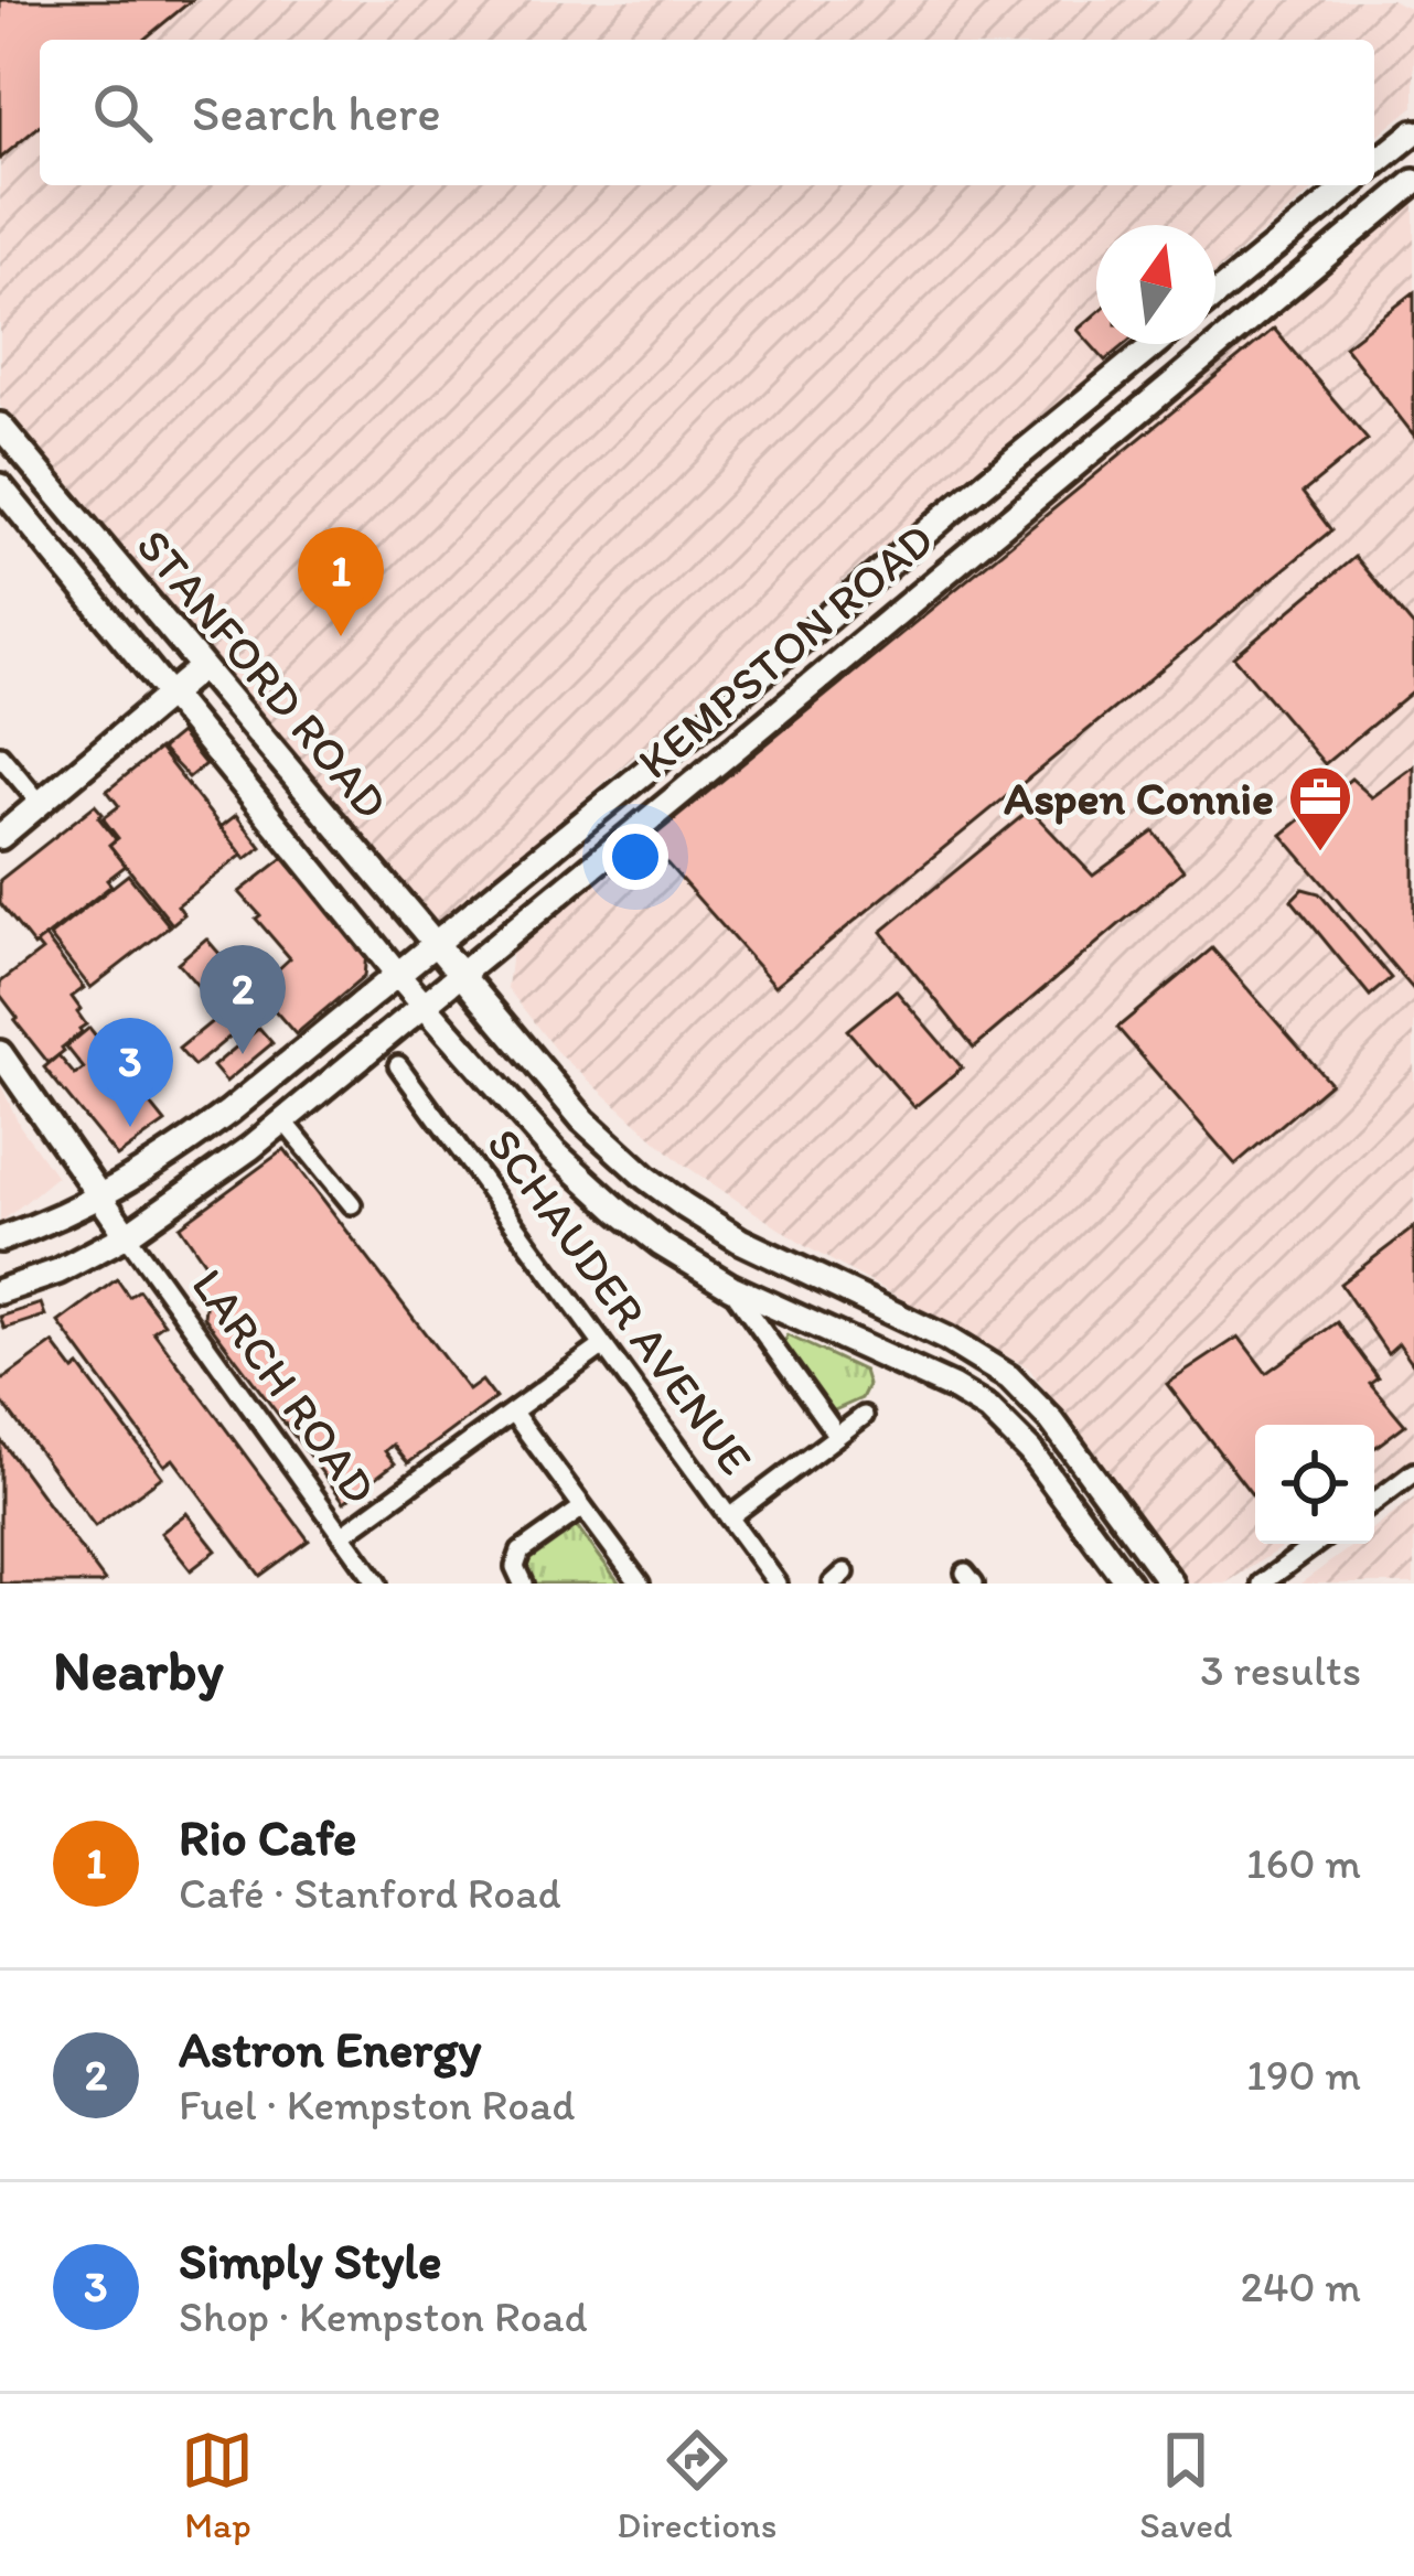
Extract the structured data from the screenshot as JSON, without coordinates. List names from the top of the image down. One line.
{"streets":{"main road":["KEMPSTON ROAD","STANFORD ROAD"],"street":["SCHAUDER AVENUE","LARCH ROAD"]},"crossings":[["KEMPSTON ROAD","STANFORD ROAD"],["KEMPSTON ROAD","LARCH ROAD"]],"places":{"office":["Aspen Connie"]},"north":"top","page":{"search":"Search here","pins":["1","2","3"],"heading":["Nearby","3 results"],"list":[{"mark":"1","name":"Rio Cafe","note":"Café · Stanford Road","value":"160 m"},{"mark":"2","name":"Astron Energy","note":"Fuel · Kempston Road","value":"190 m"},{"mark":"3","name":"Simply Style","note":"Shop · Kempston Road","value":"240 m"}],"nav":["Map","Directions","Saved"]}}
